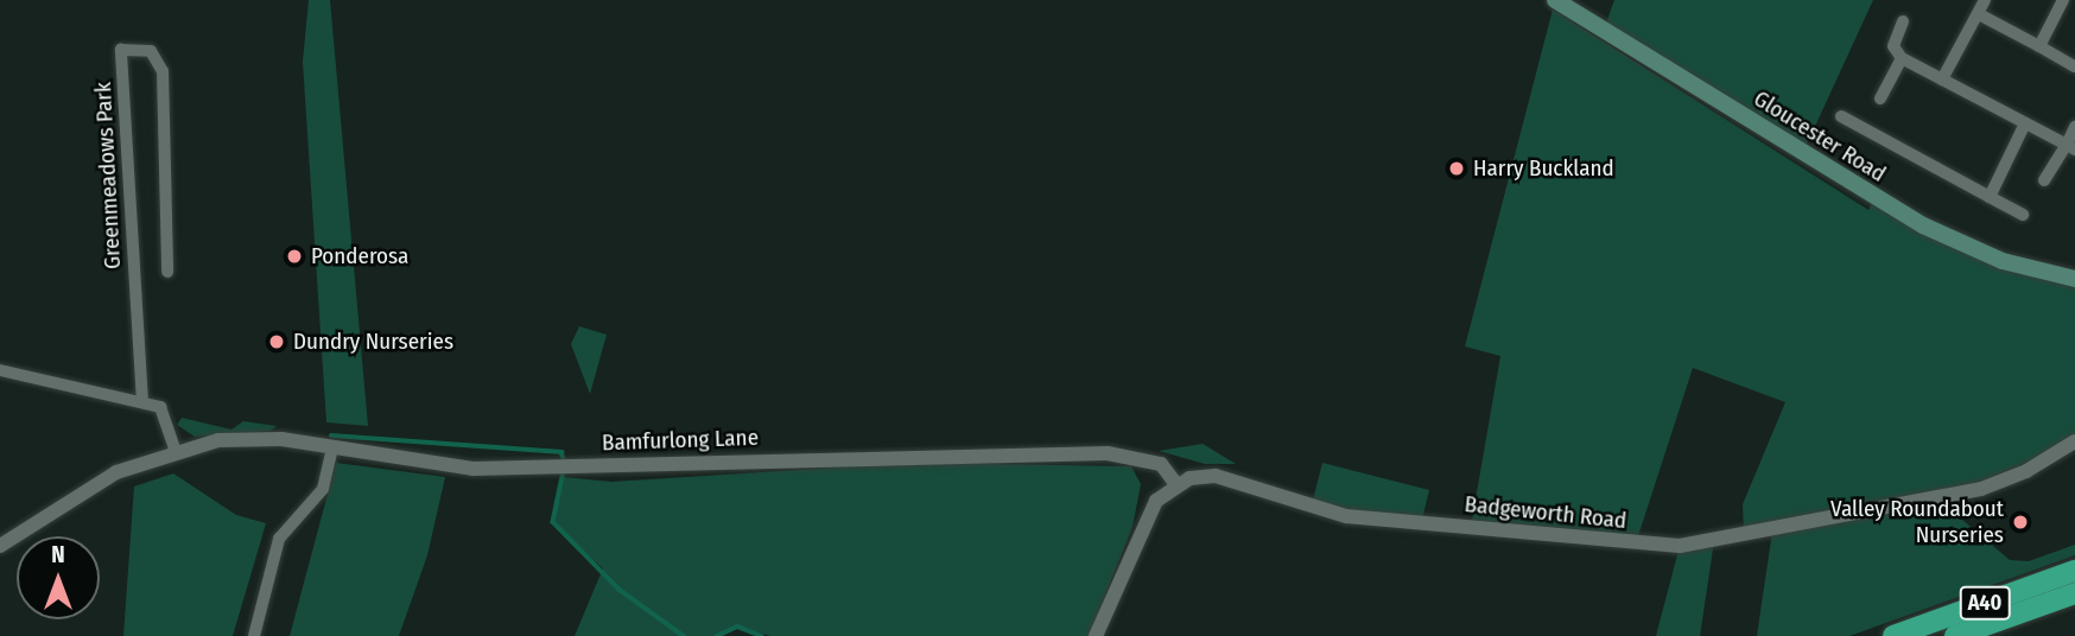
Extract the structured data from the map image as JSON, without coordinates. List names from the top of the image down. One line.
{"streets":{"highway":["A40"],"main road":["Gloucester Road"],"street":["Greenmeadows Park","Bamfurlong Lane","Badgeworth Road"]},"crossings":[["Bamfurlong Lane","Badgeworth Road"]],"places":["Harry Buckland","Ponderosa","Dundry Nurseries","Valley Roundabout Nurseries"],"north":"top"}
